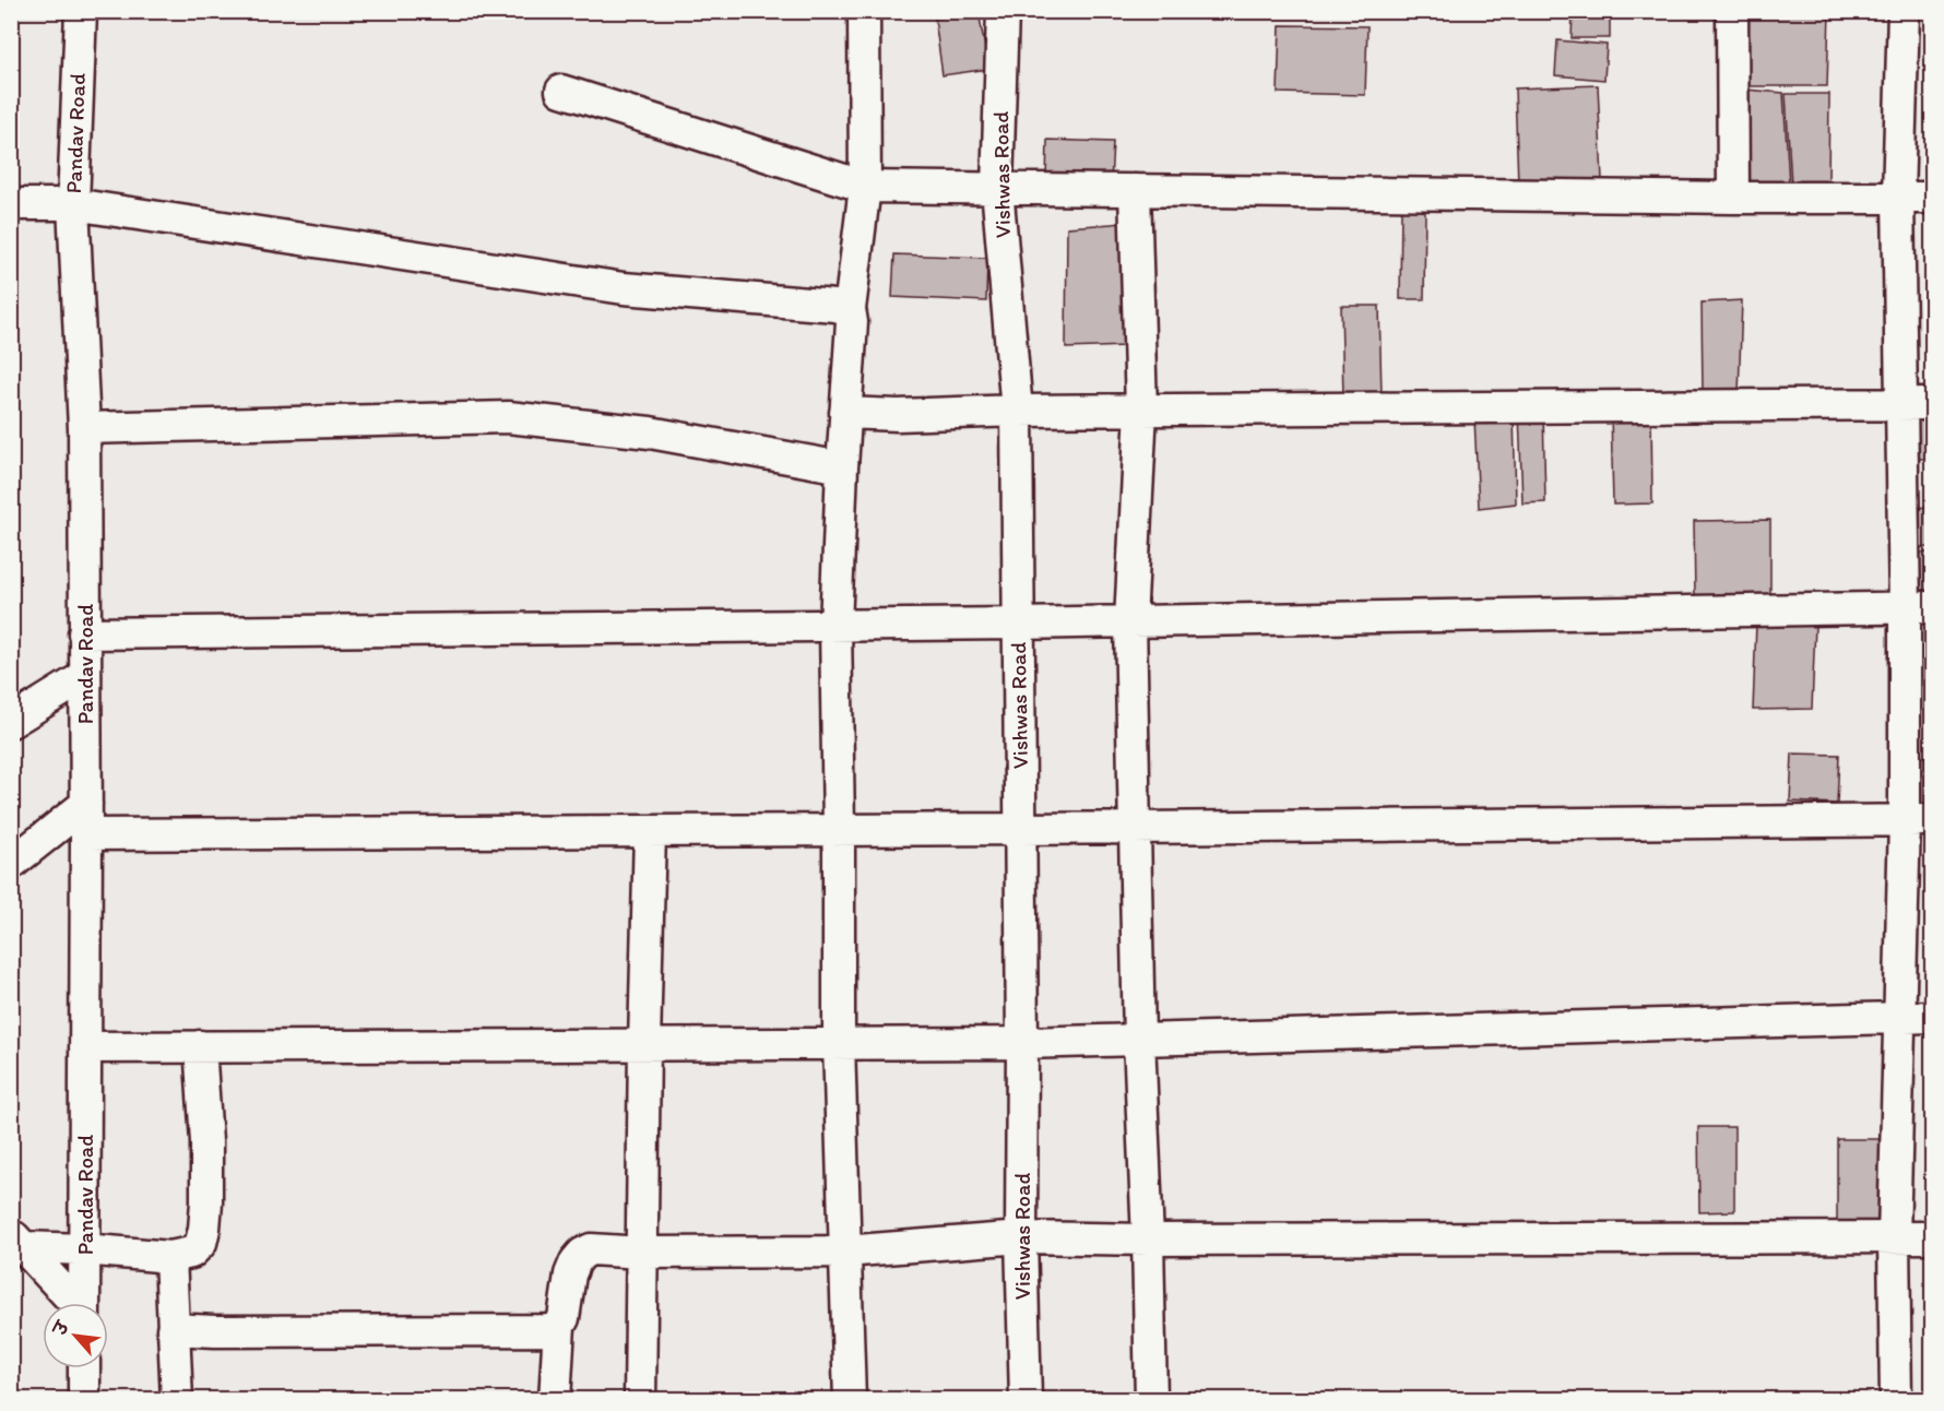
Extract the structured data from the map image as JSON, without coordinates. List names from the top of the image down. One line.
{"streets":{"street":["Pandav Road","Vishwas Road"]},"north":"top left"}
